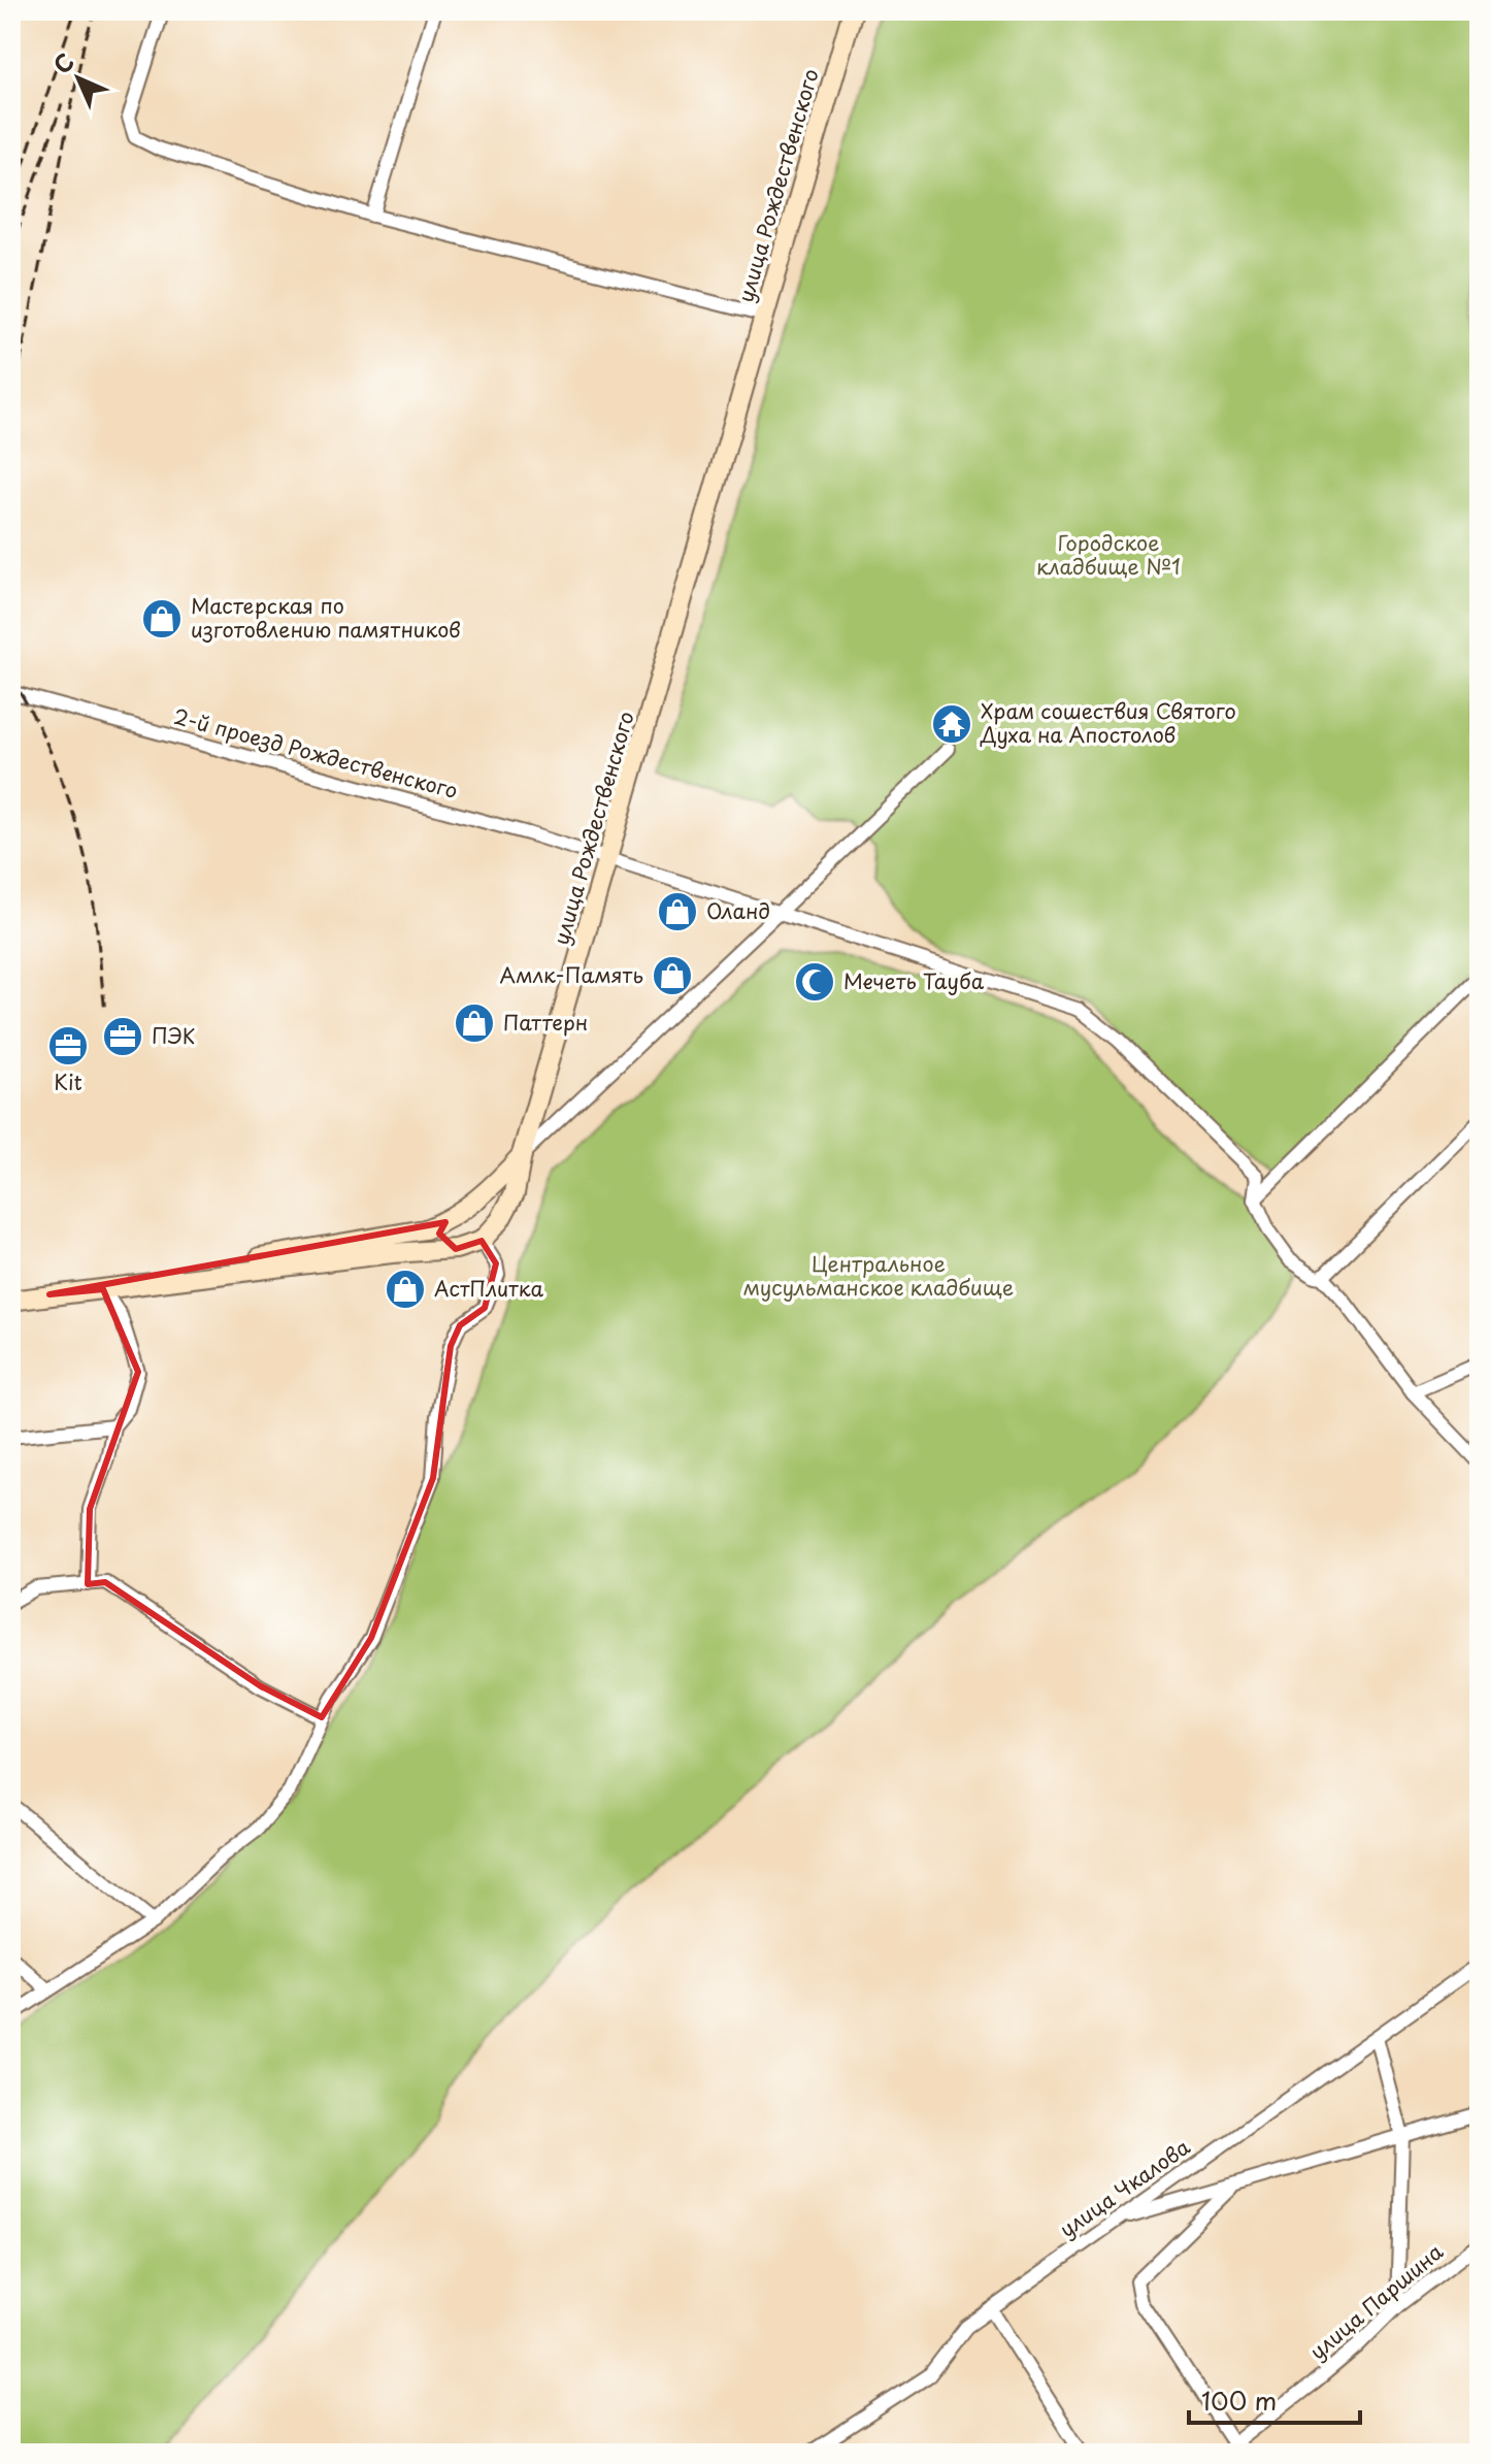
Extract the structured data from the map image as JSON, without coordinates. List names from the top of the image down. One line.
{"streets":{"main road":["улица Рождественского"],"street":["2-й проезд Рождественского","улица Чкалова","улица Паршина"]},"crossings":[["улица Рождественского","2-й проезд Рождественского"]],"parks":["Городское кладбище №1","Центральное мусульманское кладбище"],"places":{"shop":["Мастерская по изготовлению памятников","Оланд","Амлк-Память","Паттерн","АстПлитка"],"temple":["Храм сошествия Святого Духа на Апостолов"],"mosque":["Мечеть Тауба"],"office":["ПЭК","Kit"]},"scale_bar":"100 m","north":"top left"}
